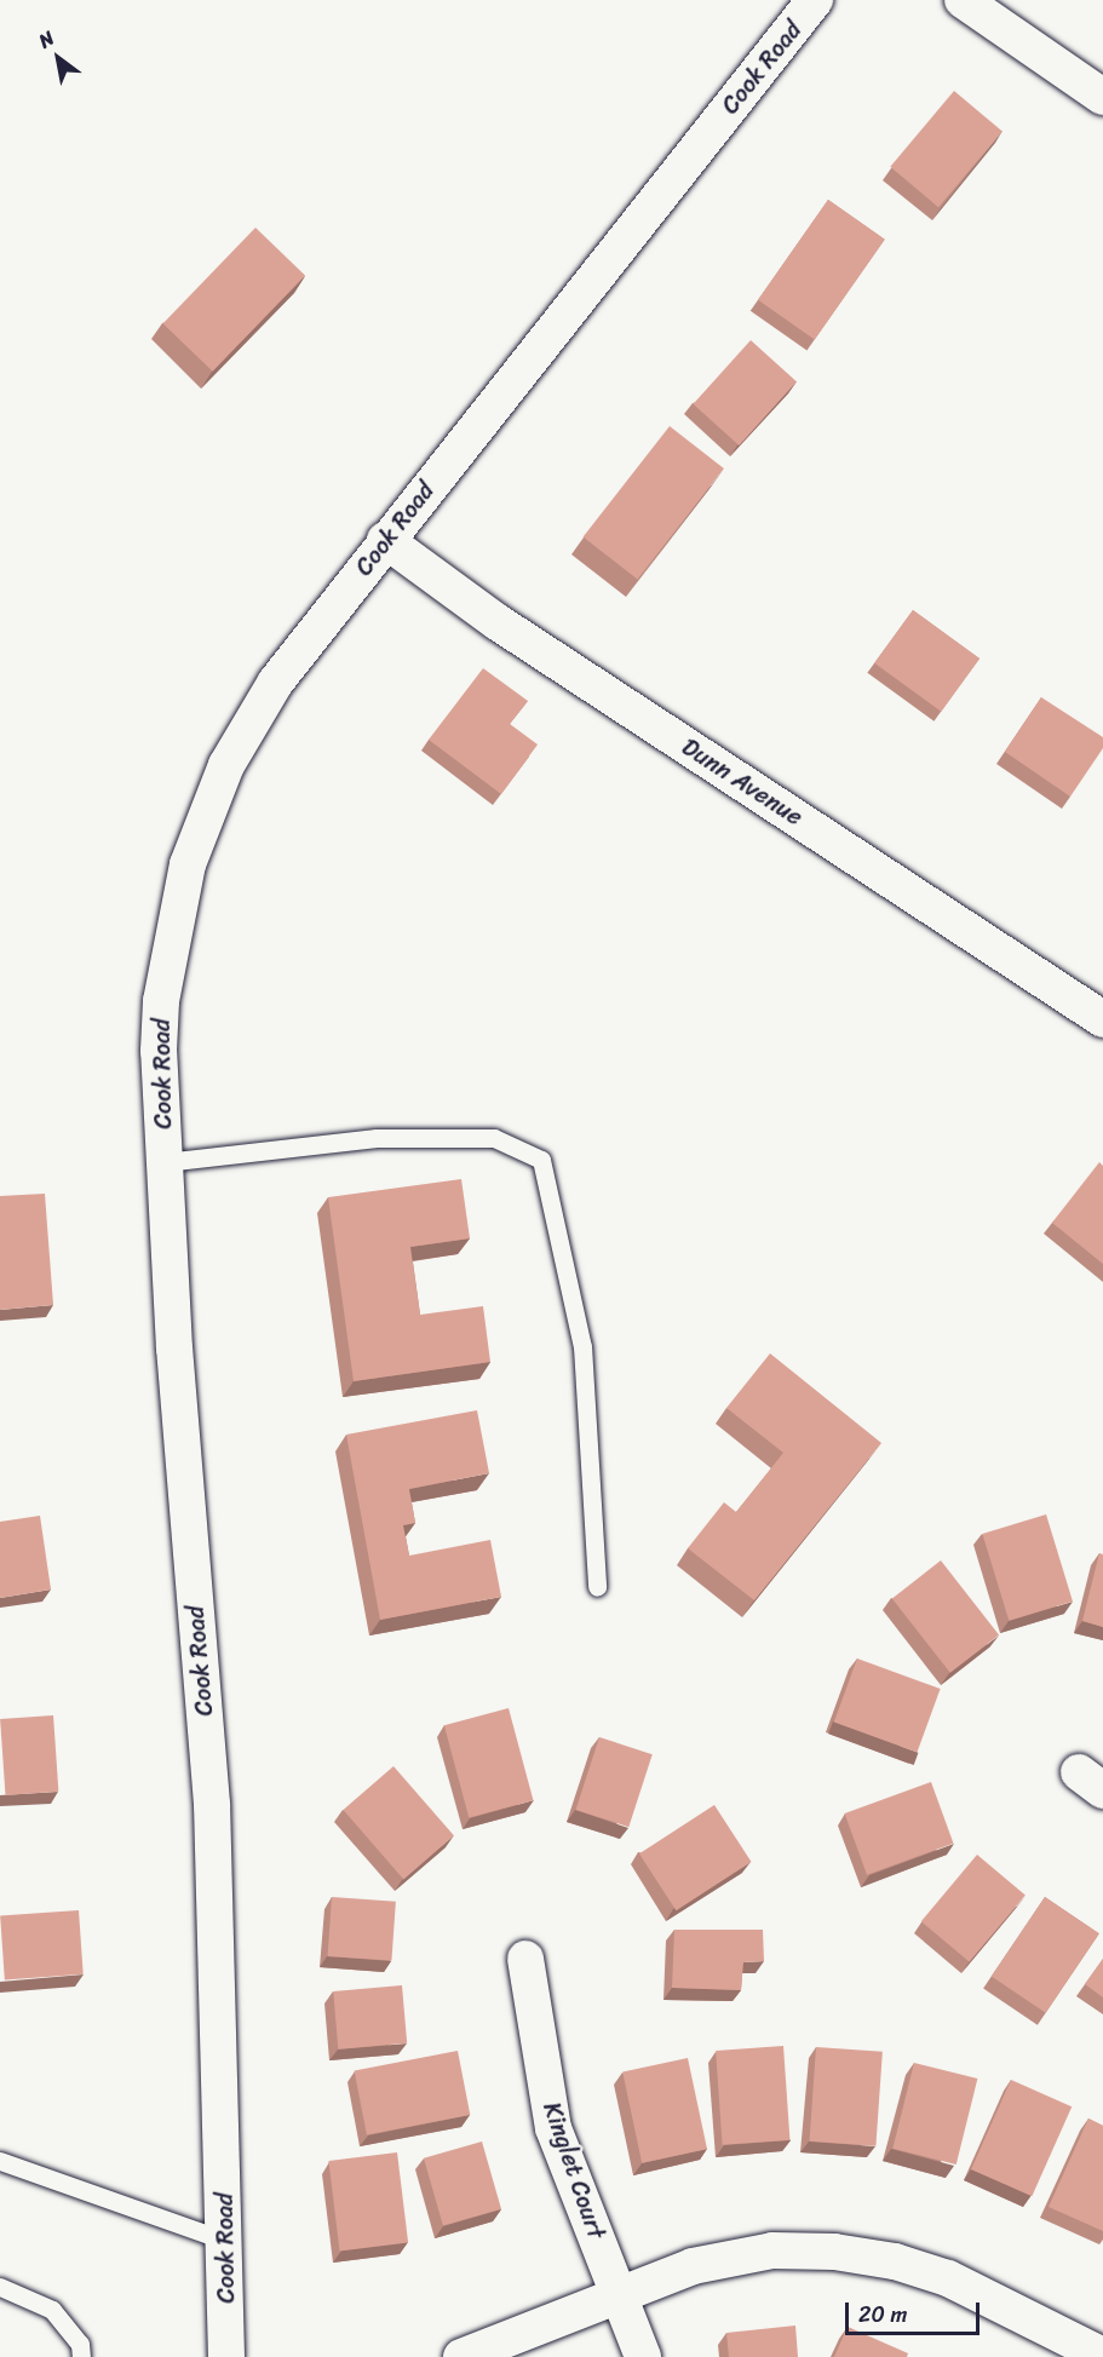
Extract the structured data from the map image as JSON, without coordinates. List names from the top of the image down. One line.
{"streets":{"street":["Cook Road","Dunn Avenue","Kinglet Court"]},"crossings":[["Cook Road","Dunn Avenue"]],"scale_bar":"20 m","north":"top left"}
